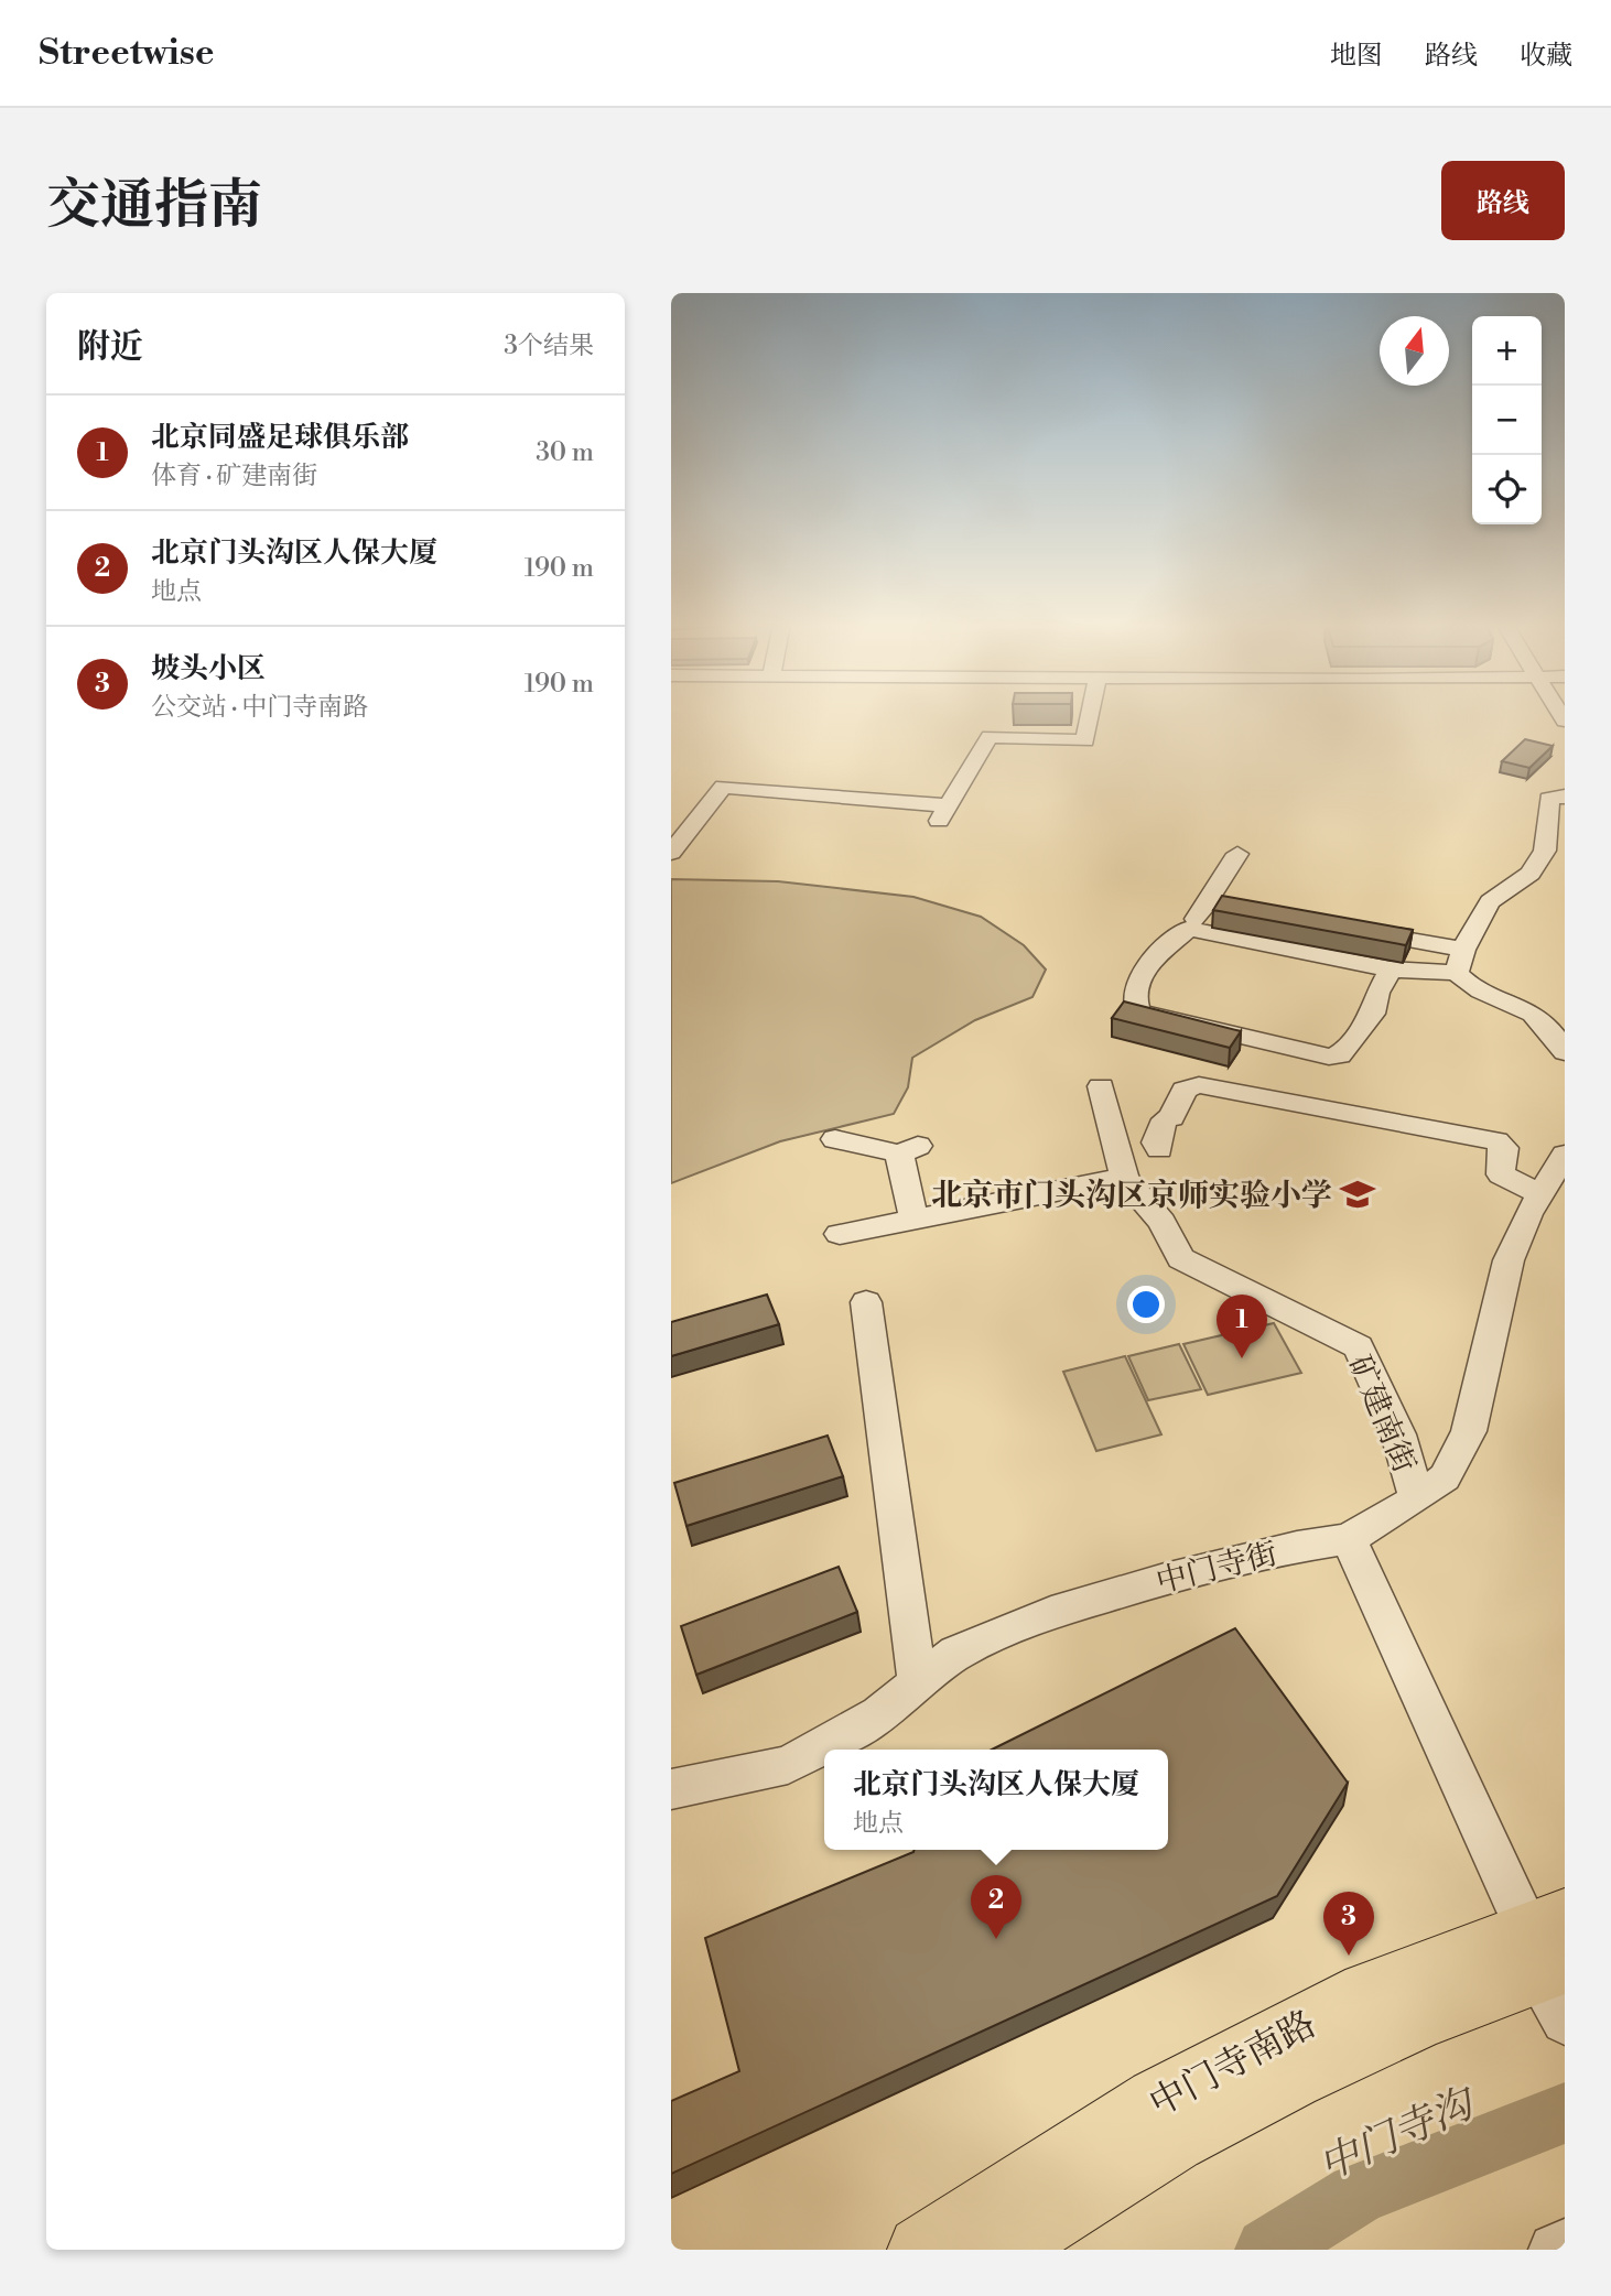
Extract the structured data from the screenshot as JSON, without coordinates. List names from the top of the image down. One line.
{"streets":{"main road":["中门寺南路"],"street":["矿建南街","中门寺街"]},"crossings":[["矿建南街","中门寺街"]],"water":["中门寺沟"],"places":{"school or university":["北京市门头沟区京师实验小学"]},"north":"top","page":{"header":"Streetwise","nav":["地图","路线","收藏"],"title":"交通指南","buttons":"路线","heading":["附近","3个结果"],"map_buttons":["+","−"],"list":[{"mark":"1","name":"北京同盛足球俱乐部","note":"体育 · 矿建南街","value":"30 m"},{"mark":"2","name":"北京门头沟区人保大厦","note":"地点","value":"190 m"},{"mark":"3","name":"坡头小区","note":"公交站 · 中门寺南路","value":"190 m"}],"pins":["1","2","3"],"popup":["北京门头沟区人保大厦","地点"]}}
